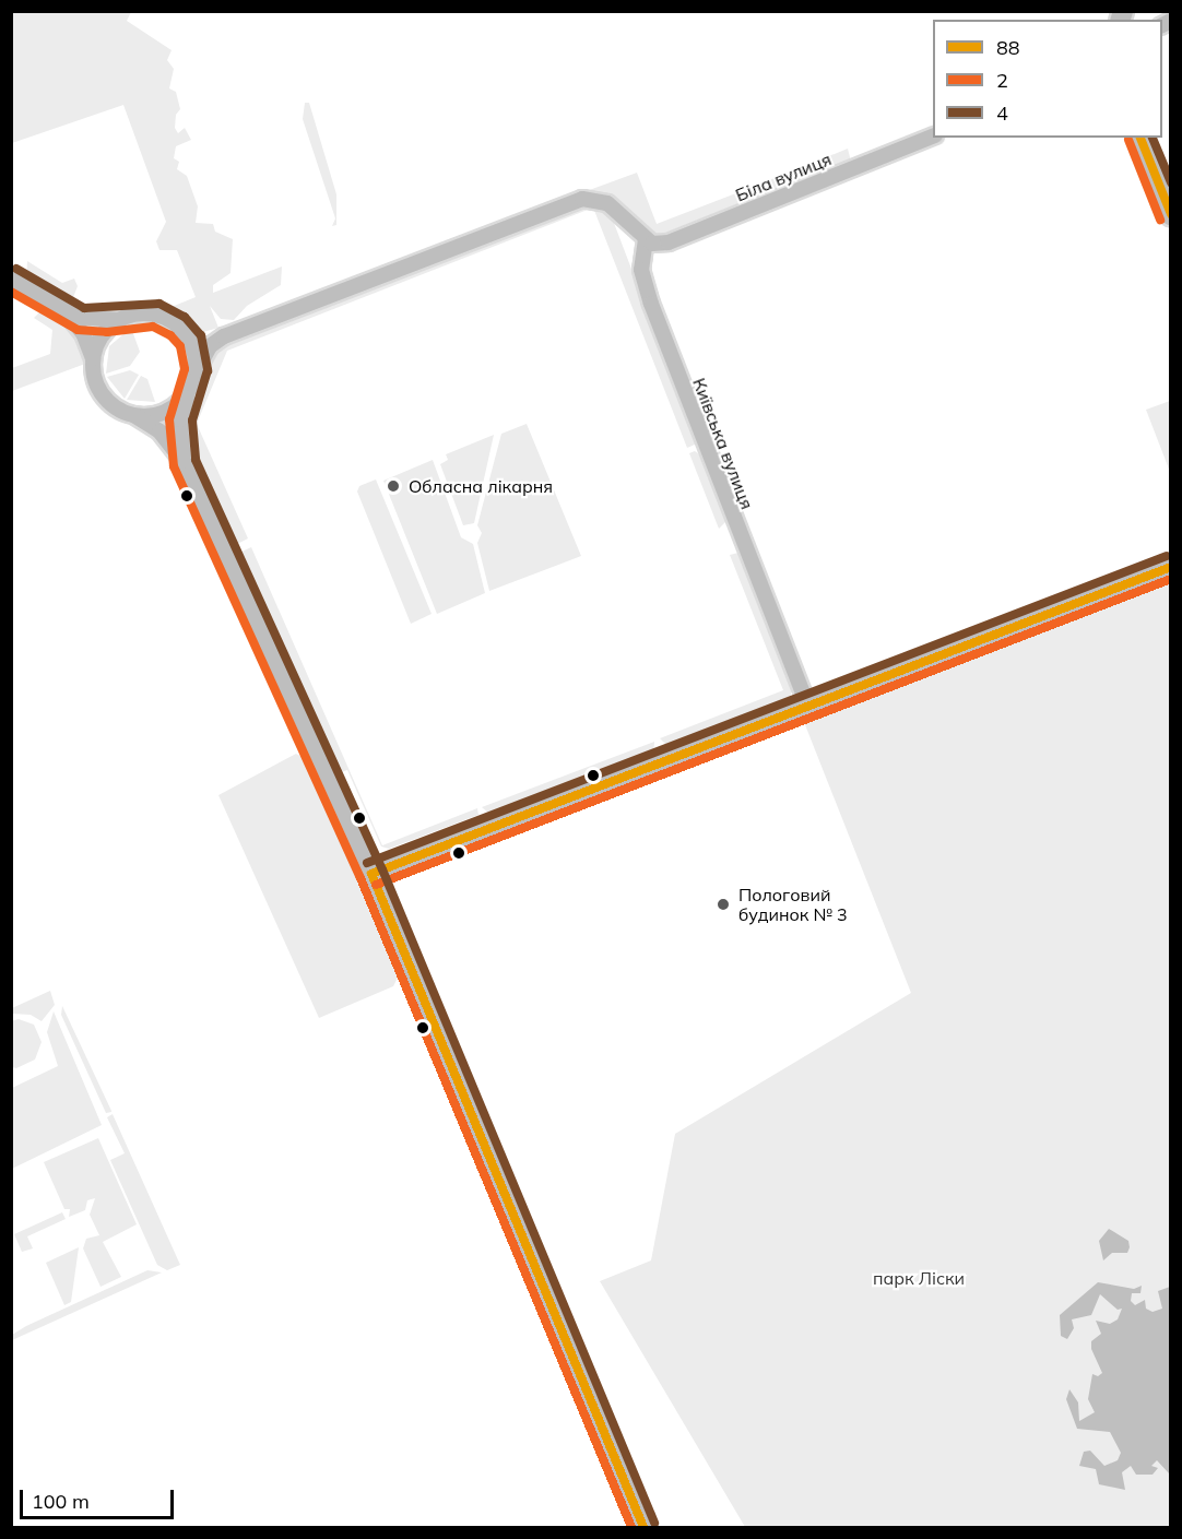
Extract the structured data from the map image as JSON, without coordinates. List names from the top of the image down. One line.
{"streets":{"street":["Біла вулиця","Київська вулиця"]},"crossings":[["Біла вулиця","Київська вулиця"]],"parks":["парк Ліски"],"places":["Обласна лікарня","Пологовий будинок № 3"],"lines":["transit line 88","transit line 4","transit line 2"],"legend":["88","2","4"],"scale_bar":"100 m"}
